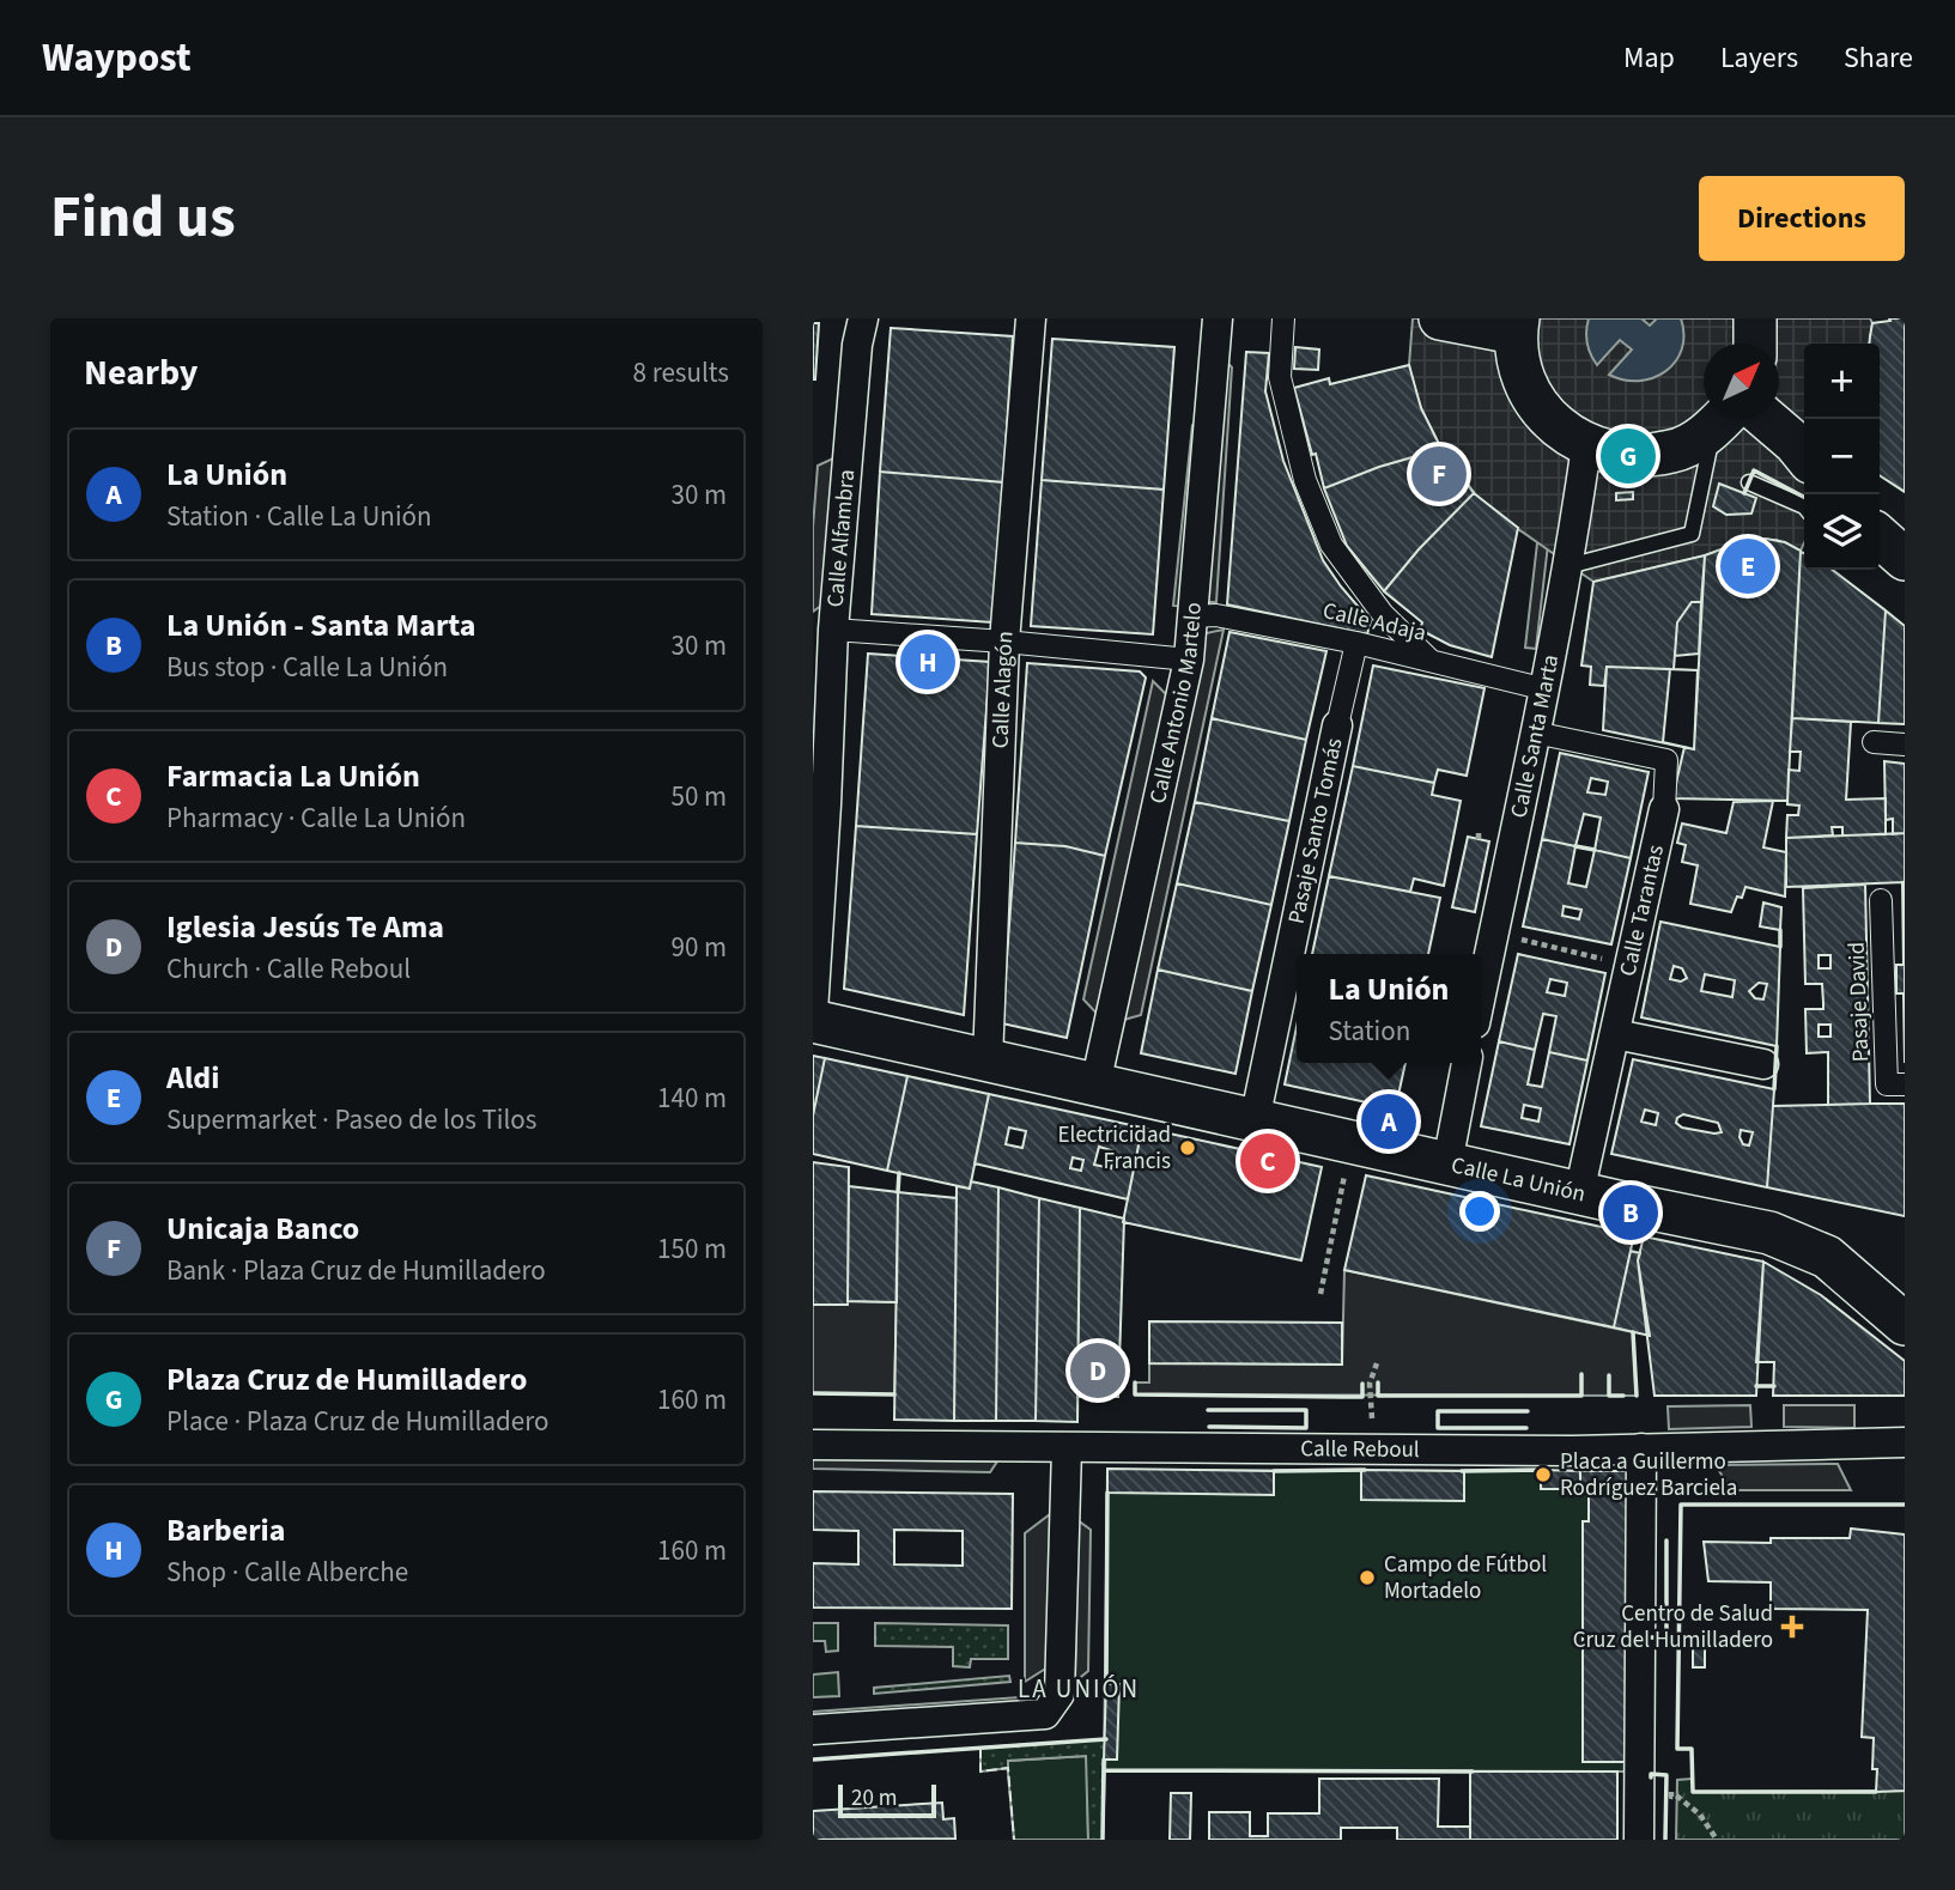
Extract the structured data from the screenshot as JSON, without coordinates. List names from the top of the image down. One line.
{"streets":{"main road":["Calle La Unión"],"street":["Calle Alfambra","Calle Adaja","Calle Alagón","Calle Antonio Martelo","Calle Santa Marta","Pasaje Santo Tomás","Calle Tarantas","Pasaje David","Calle Reboul"]},"crossings":[["Calle Adaja","Calle Antonio Martelo"],["Calle Adaja","Calle Santa Marta"],["Calle Adaja","Pasaje Santo Tomás"],["Calle Alagón","Calle La Unión"],["Calle Antonio Martelo","Calle La Unión"],["Calle Santa Marta","Calle Tarantas"],["Pasaje Santo Tomás","Calle La Unión"],["Calle Tarantas","Calle La Unión"]],"districts":["LA UNIÓN"],"places":{"other":["Electricidad Francis","Placa a Guillermo Rodríguez Barciela","Campo de Fútbol Mortadelo"],"health":["Centro de Salud Cruz del Humilladero"]},"scale_bar":"20 m","north":"top right","page":{"header":"Waypost","nav":["Map","Layers","Share"],"title":"Find us","buttons":"Directions","heading":["Nearby","8 results"],"map_buttons":["+","−"],"pins":["G","F","E","H","A","C","B","D"],"list":[{"mark":"A","name":"La Unión","note":"Station · Calle La Unión","value":"30 m"},{"mark":"B","name":"La Unión - Santa Marta","note":"Bus stop · Calle La Unión","value":"30 m"},{"mark":"C","name":"Farmacia La Unión","note":"Pharmacy · Calle La Unión","value":"50 m"},{"mark":"D","name":"Iglesia Jesús Te Ama","note":"Church · Calle Reboul","value":"90 m"},{"mark":"E","name":"Aldi","note":"Supermarket · Paseo de los Tilos","value":"140 m"},{"mark":"F","name":"Unicaja Banco","note":"Bank · Plaza Cruz de Humilladero","value":"150 m"},{"mark":"G","name":"Plaza Cruz de Humilladero","note":"Place · Plaza Cruz de Humilladero","value":"160 m"},{"mark":"H","name":"Barberia","note":"Shop · Calle Alberche","value":"160 m"}],"popup":["La Unión","Station"],"scale":"20 m"}}
